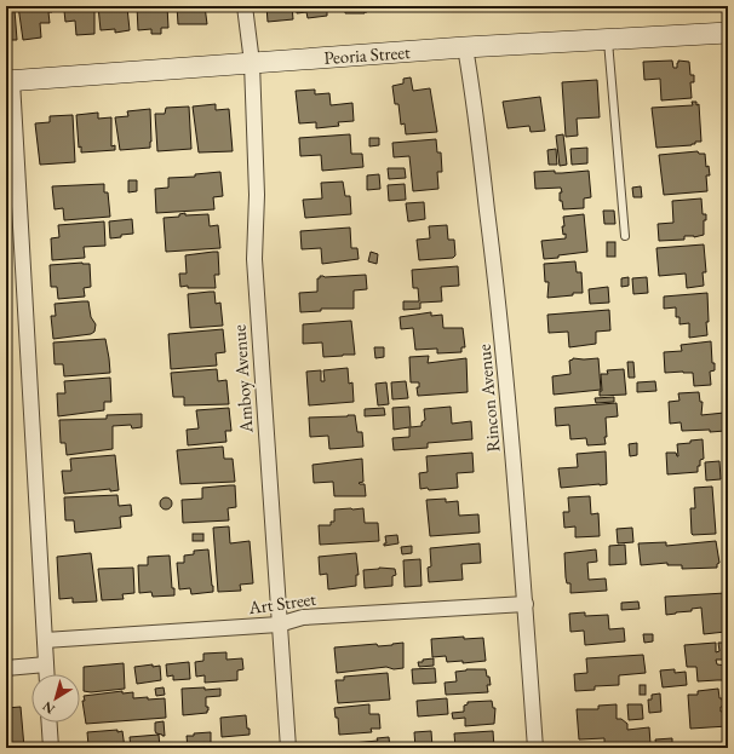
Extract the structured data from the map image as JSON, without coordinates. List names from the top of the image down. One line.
{"streets":{"street":["Peoria Street","Amboy Avenue","Rincon Avenue","Art Street"]},"crossings":[["Peoria Street","Amboy Avenue"],["Peoria Street","Rincon Avenue"],["Amboy Avenue","Art Street"],["Rincon Avenue","Art Street"]],"north":"bottom left"}
